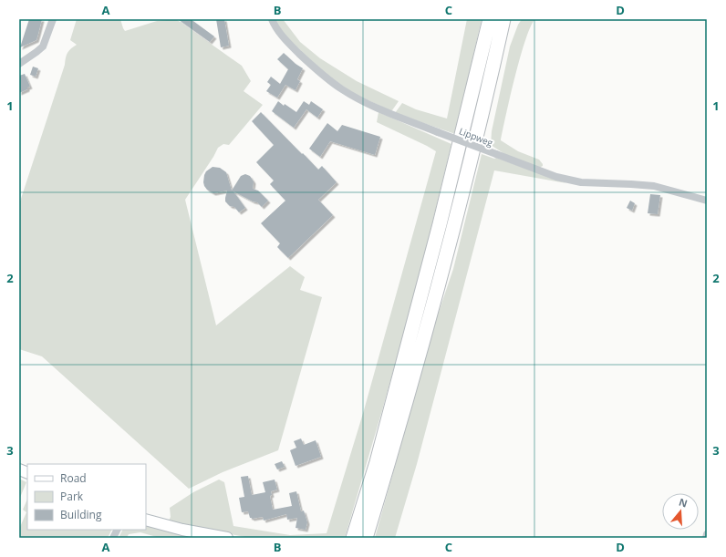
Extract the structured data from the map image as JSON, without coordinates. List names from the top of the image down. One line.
{"streets":{"street":["Lippweg"]},"legend":["Road","Park","Building"],"north":"top","grid":{"columns":["A","B","C","D"],"rows":["1","2","3"]}}
